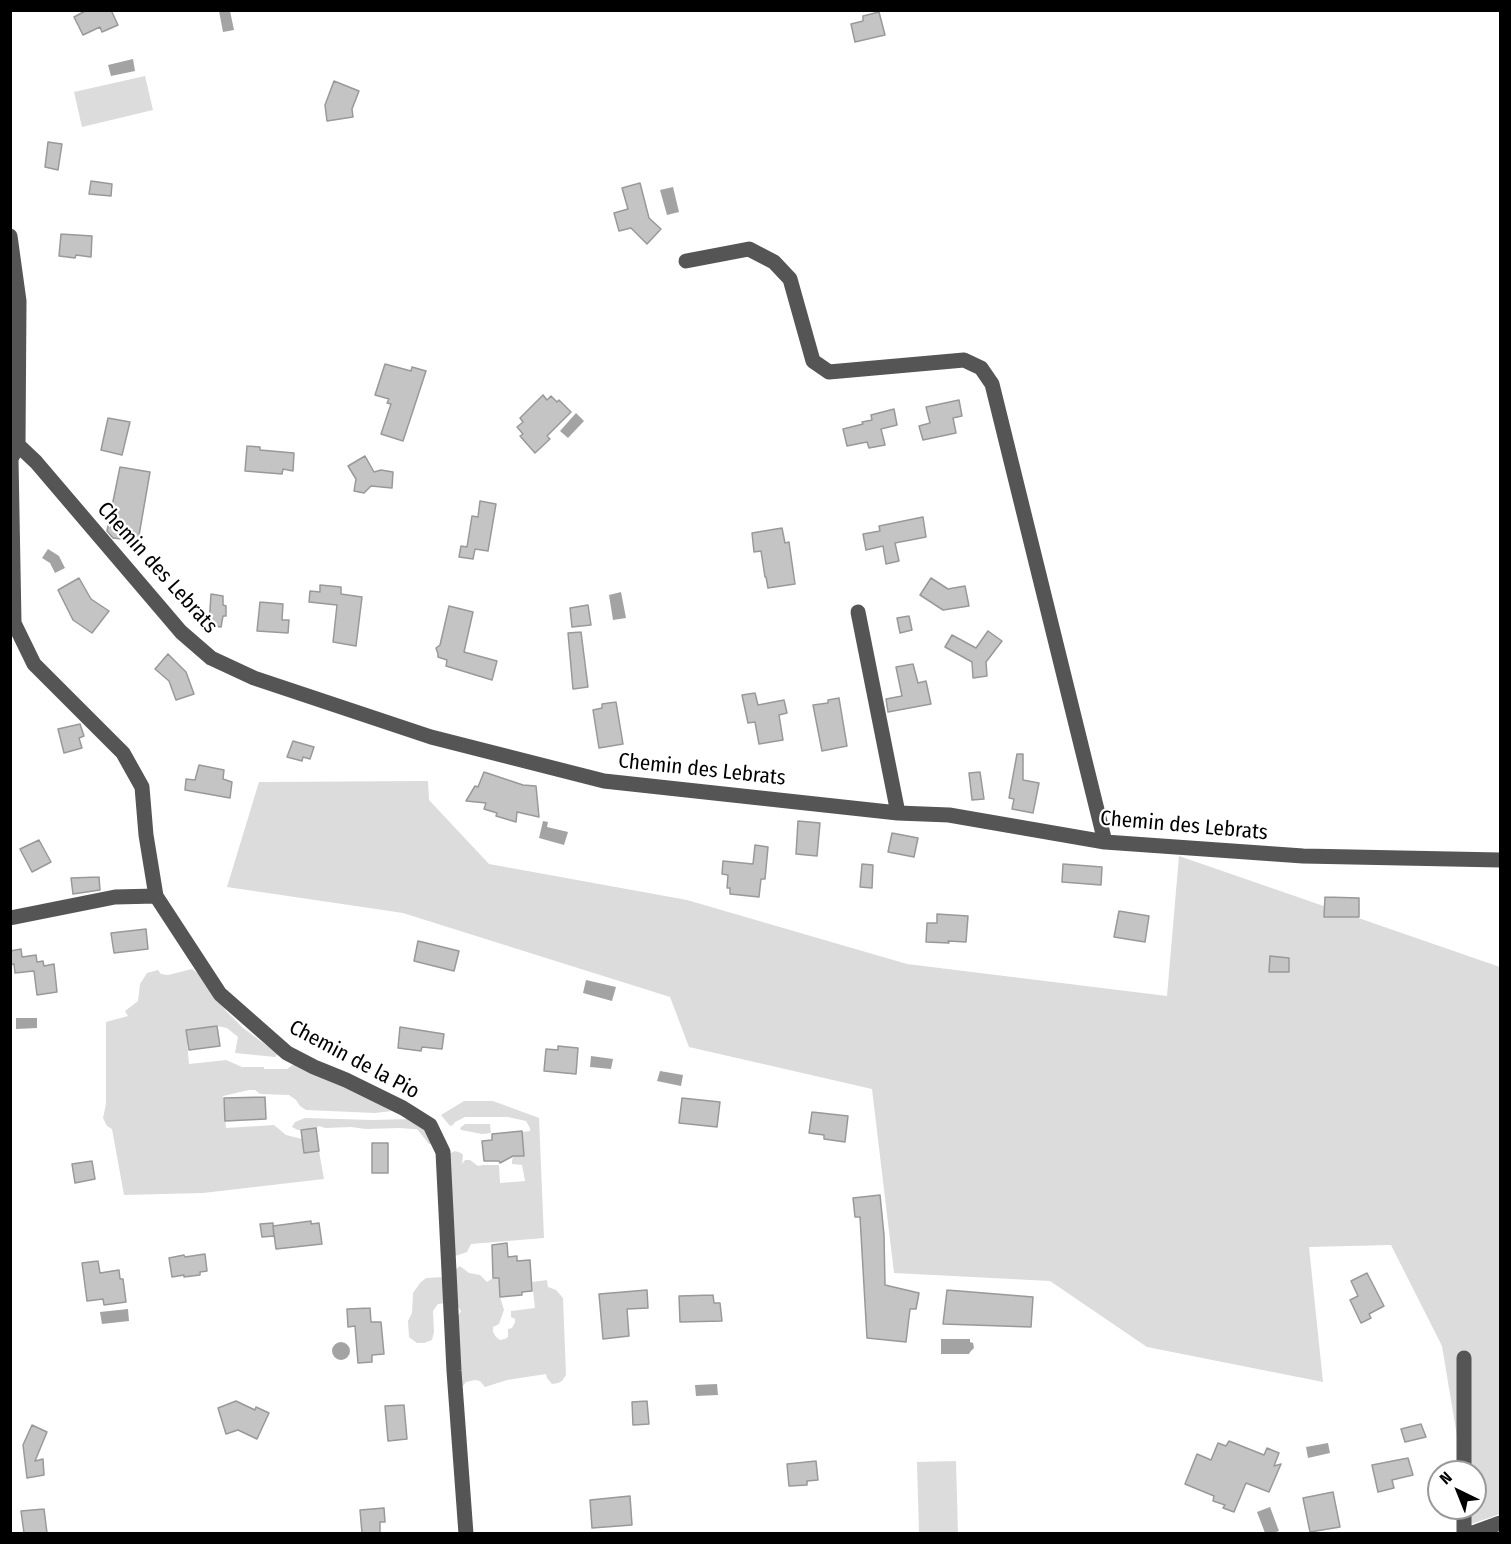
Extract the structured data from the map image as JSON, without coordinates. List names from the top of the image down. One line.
{"streets":{"street":["Chemin des Lebrats","Chemin de la Pio"]},"crossings":[["Chemin des Lebrats","Chemin de la Pio"]],"north":"top left"}
